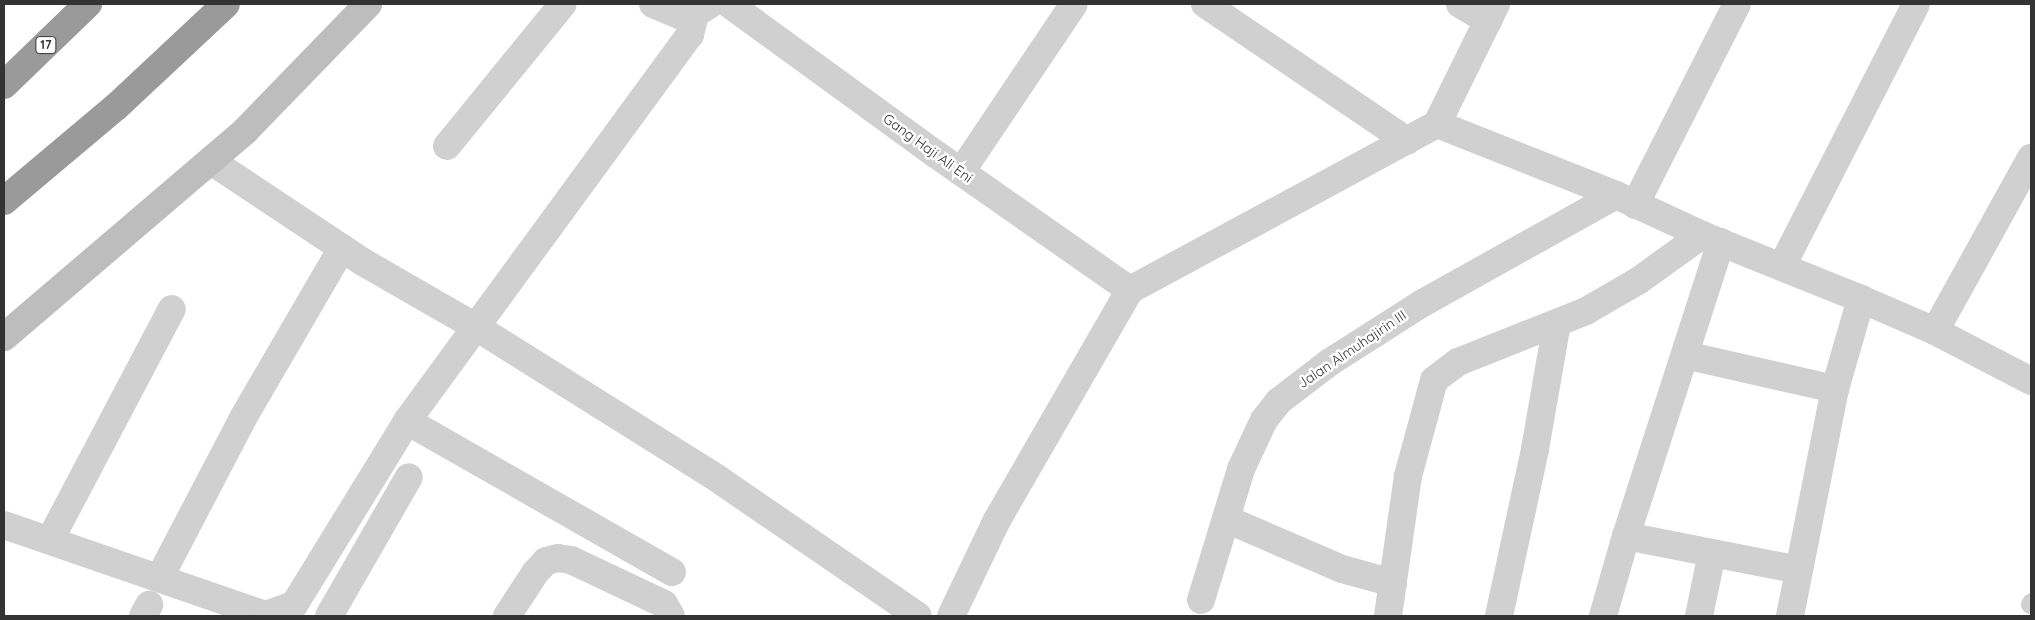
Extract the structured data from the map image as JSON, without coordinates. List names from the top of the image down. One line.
{"streets":{"highway":["17"],"street":["Gang Haji Ali Eni","Jalan Almuhajirin III"]}}
